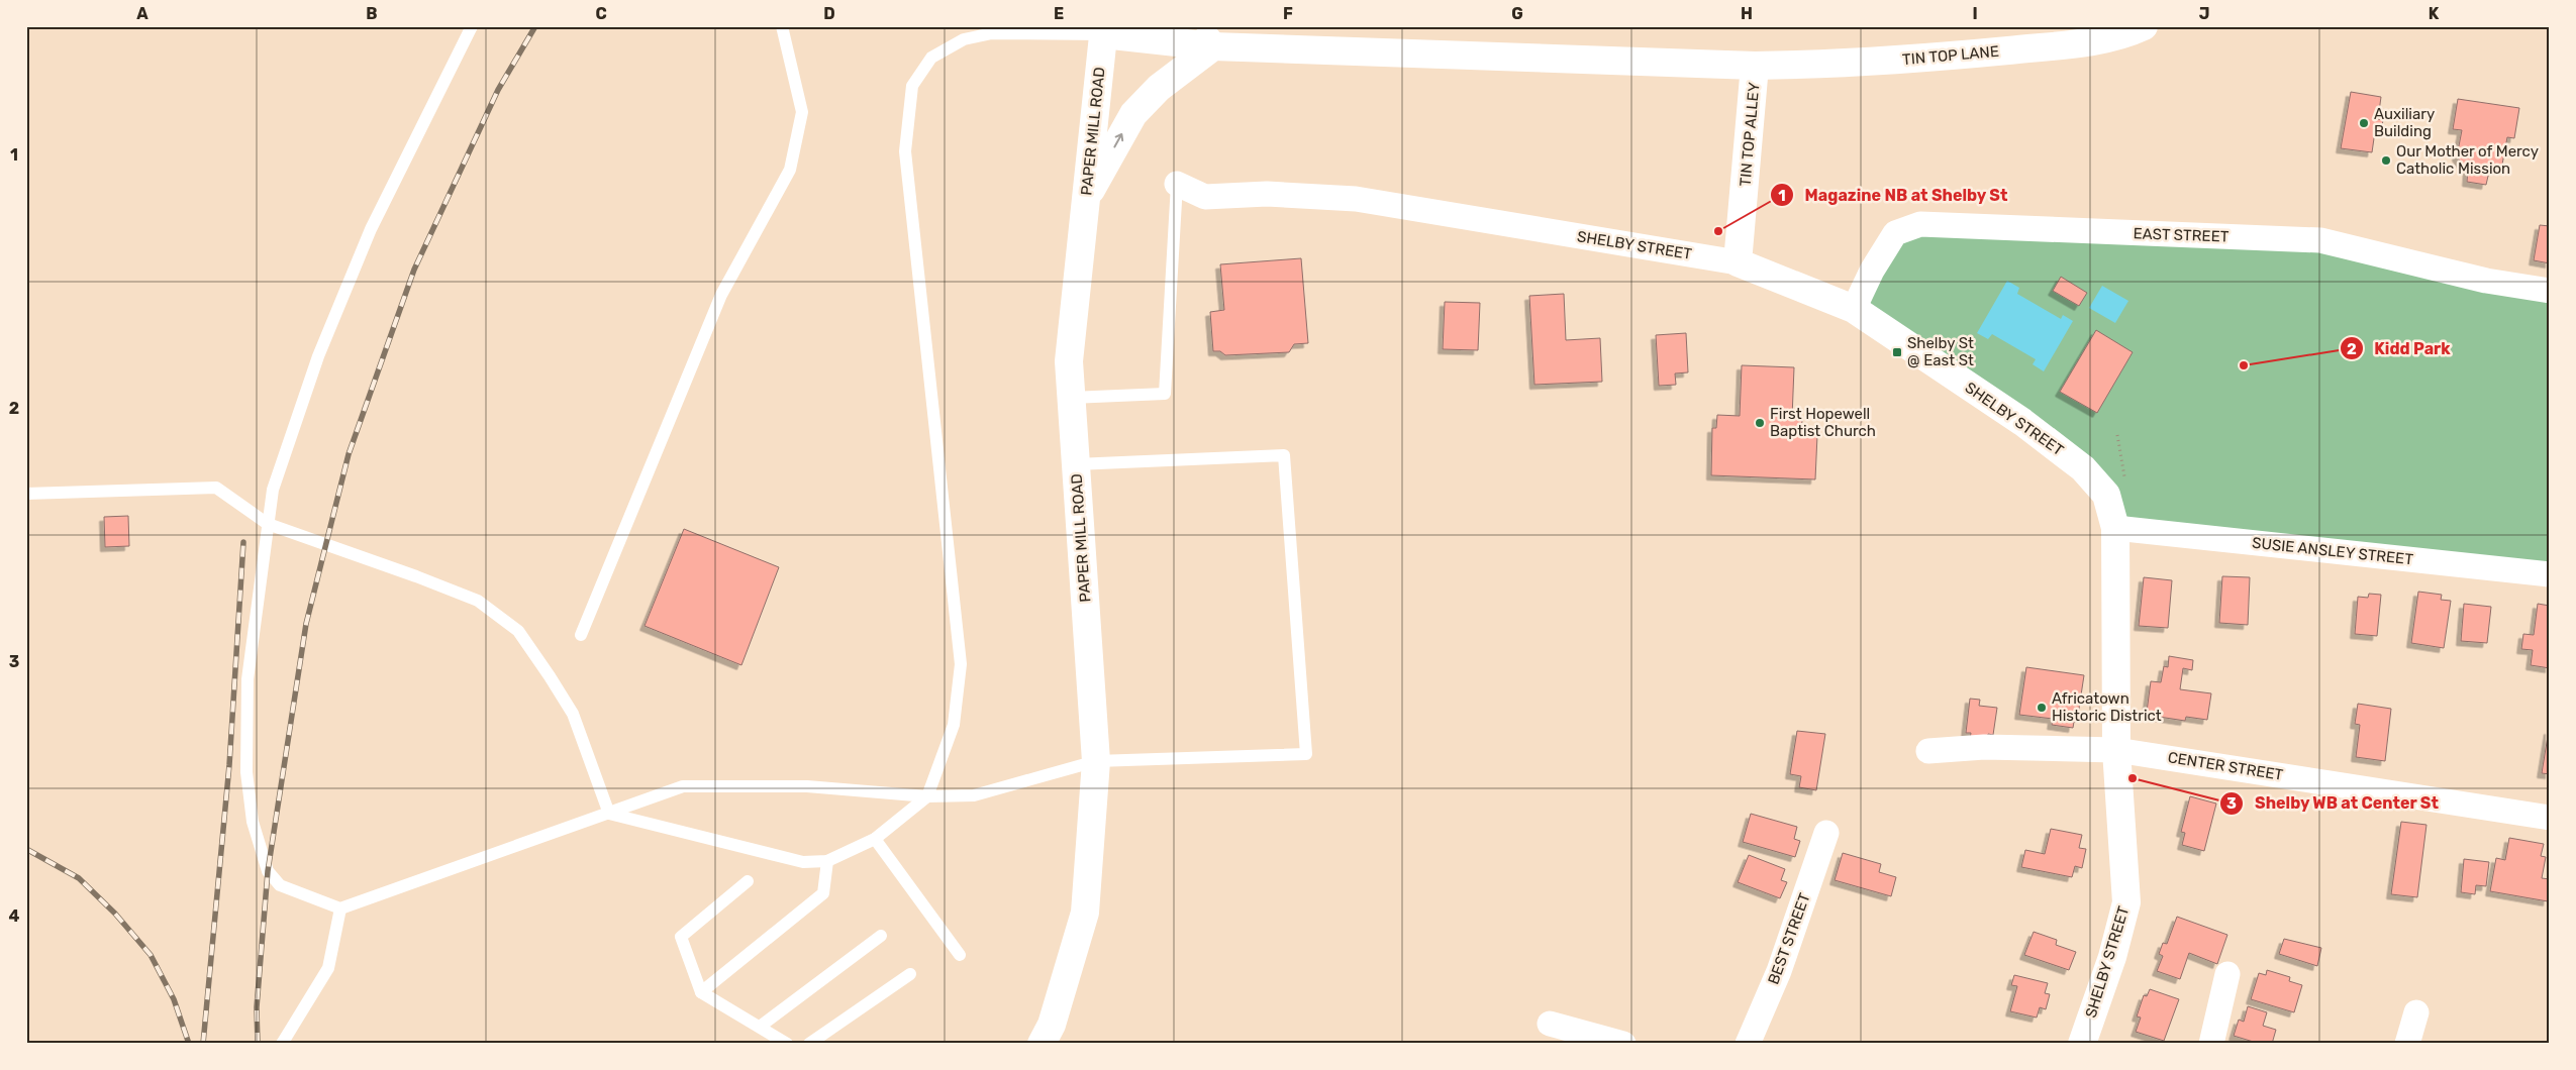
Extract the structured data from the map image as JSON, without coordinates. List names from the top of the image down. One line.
{"streets":{"street":["TIN TOP LANE","PAPER MILL ROAD","TIN TOP ALLEY","EAST STREET","SHELBY STREET","SUSIE ANSLEY STREET","CENTER STREET","BEST STREET"]},"crossings":[["TIN TOP LANE","PAPER MILL ROAD"],["TIN TOP LANE","TIN TOP ALLEY"],["TIN TOP ALLEY","SHELBY STREET"],["EAST STREET","SHELBY STREET"],["SHELBY STREET","SUSIE ANSLEY STREET"],["SHELBY STREET","CENTER STREET"]],"places":{"other":["Auxiliary Building","Our Mother of Mercy Catholic Mission","Magazine NB at Shelby St","Kidd Park","First Hopewell Baptist Church","Africatown Historic District","Shelby WB at Center St"],"transit":["Shelby St @ East St"]},"grid":{"columns":["A","B","C","D","E","F","G","H","I","J","K"],"rows":["1","2","3","4"]}}
